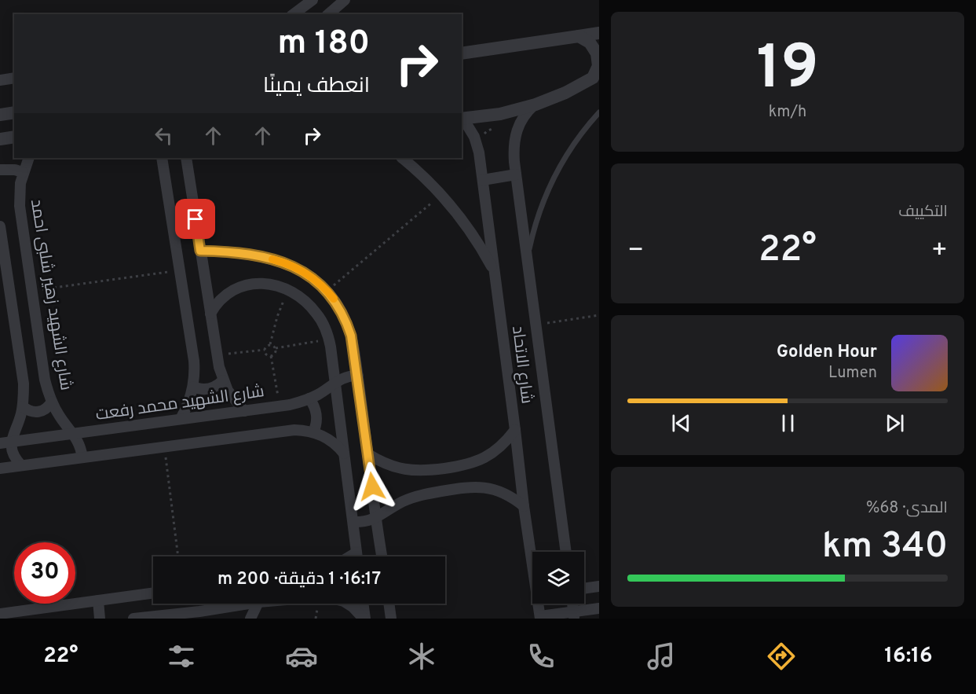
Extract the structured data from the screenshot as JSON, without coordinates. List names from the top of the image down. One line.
{"streets":{"street":["شارع الشهيد زهير شلبى احمد","شارع الاتحاد","شارع الشهيد محمد رفعت"]},"crossings":[["شارع الشهيد زهير شلبى احمد","شارع الشهيد محمد رفعت"]],"page":{"tile":[["19","km/h"],"التكييف",["المدى · 68%","340 km"]],"turn":["180 m","انعطف يمينًا"],"heat":["−","22°","+"],"song":["Golden Hour","Lumen"],"limit":"30","trip":"16:17 · 1 دقيقة · 200 m","tabs":["16:16","22°"]}}
